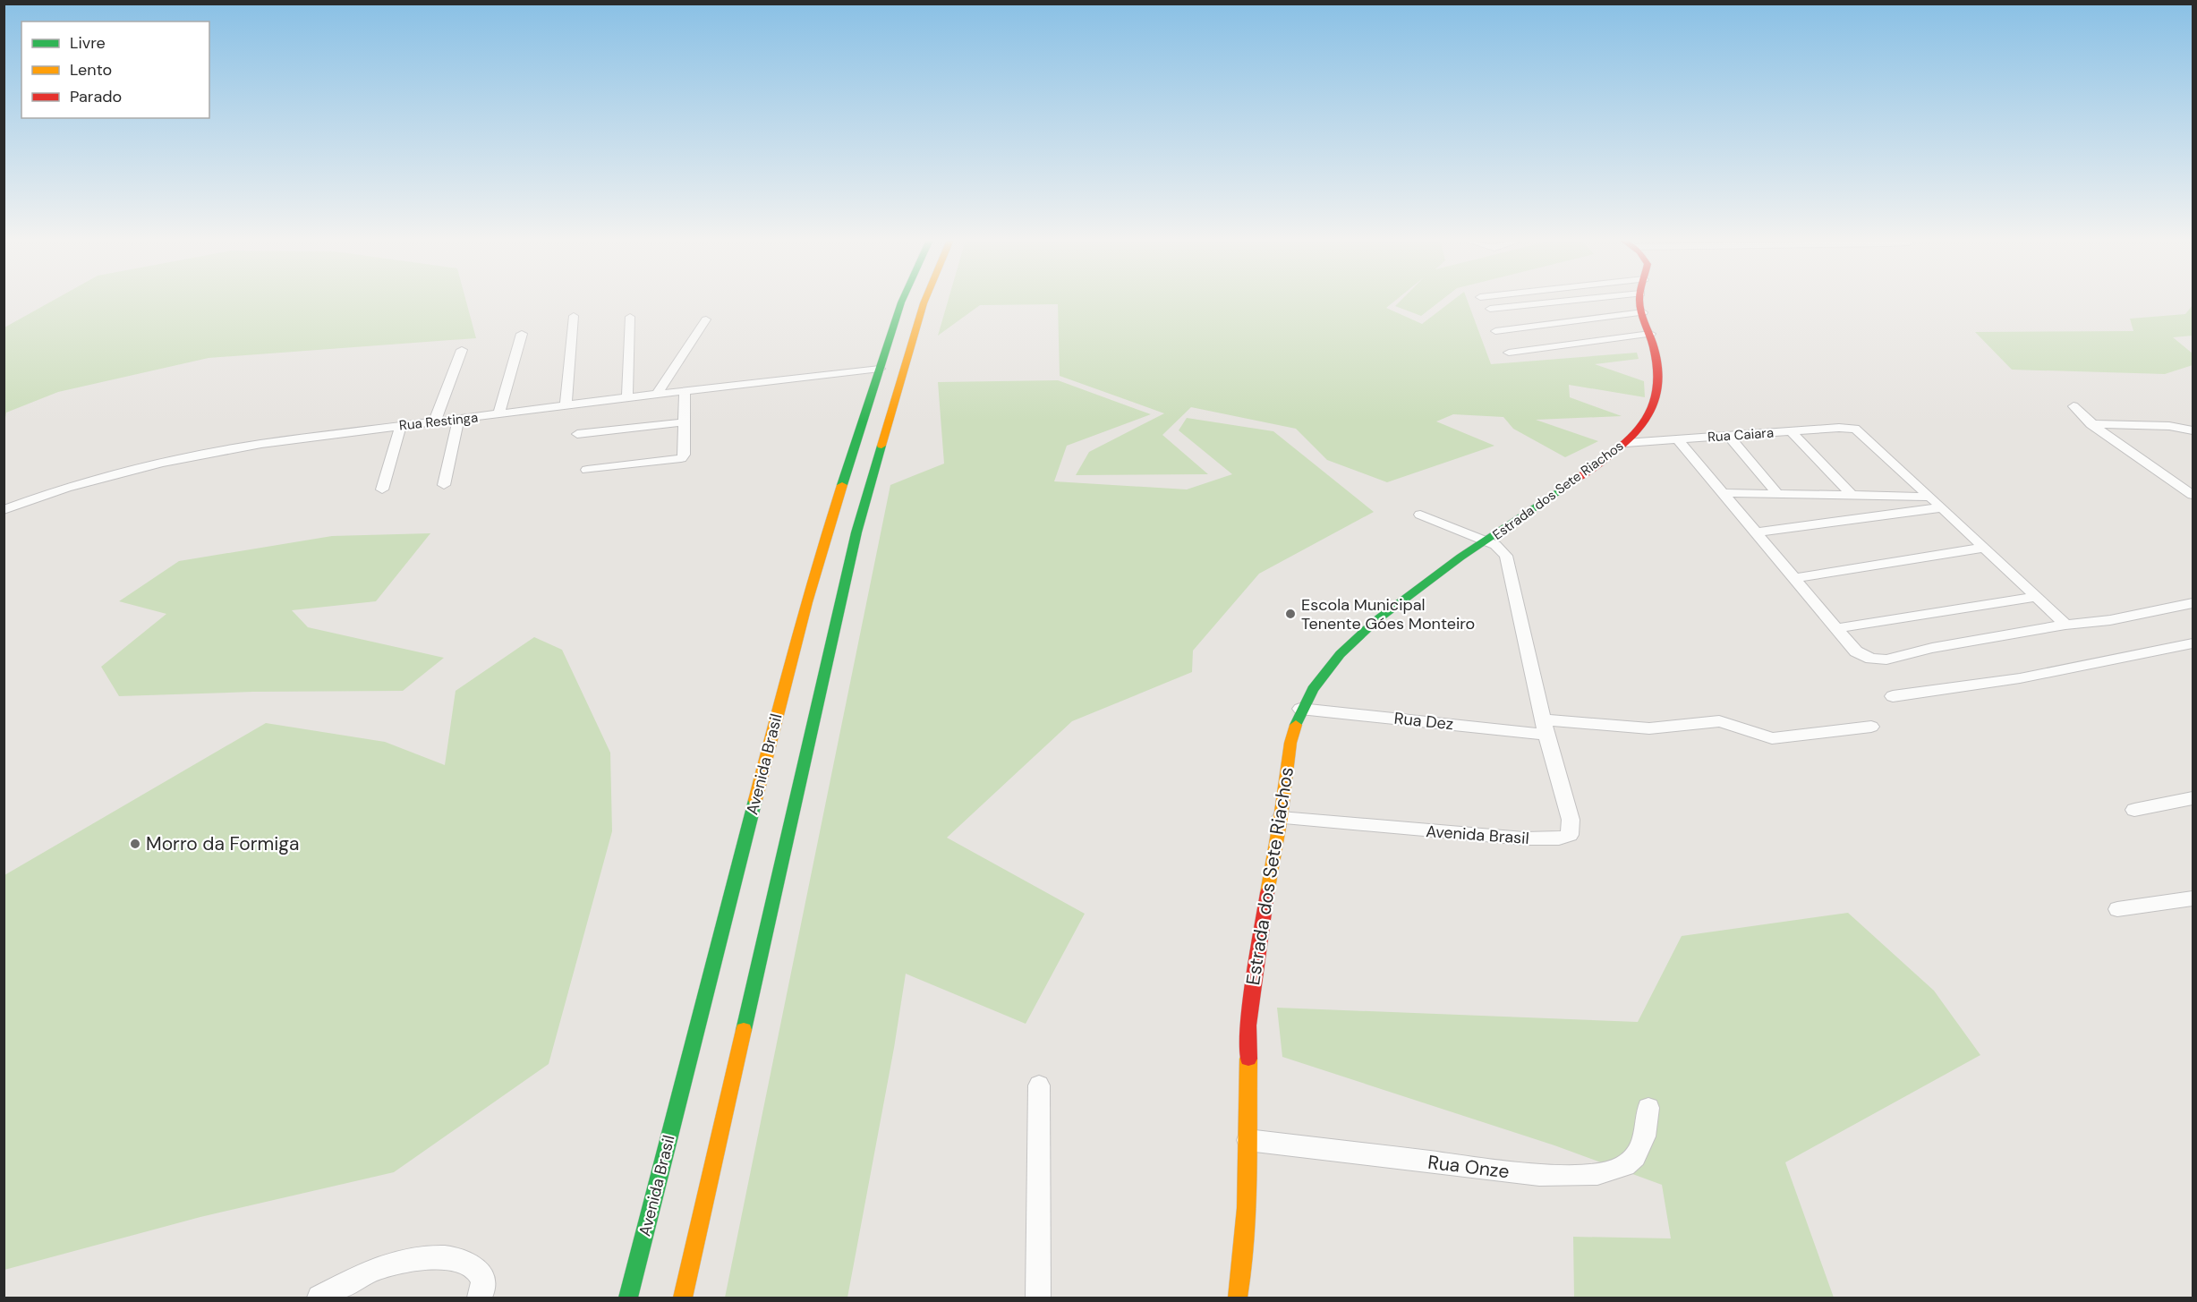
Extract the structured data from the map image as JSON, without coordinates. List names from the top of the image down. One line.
{"streets":{"main road":["Estrada dos Sete Riachos","Avenida Brasil"],"street":["Rua Restinga","Rua Caiara","Rua Dez","Rua Onze"]},"crossings":[["Rua Restinga","Avenida Brasil"],["Rua Caiara","Estrada dos Sete Riachos"],["Estrada dos Sete Riachos","Rua Dez"],["Estrada dos Sete Riachos","Avenida Brasil"],["Estrada dos Sete Riachos","Rua Onze"],["Rua Dez","Avenida Brasil"]],"places":["Escola Municipal Tenente Góes Monteiro","Morro da Formiga"],"legend":["Livre","Lento","Parado"]}
